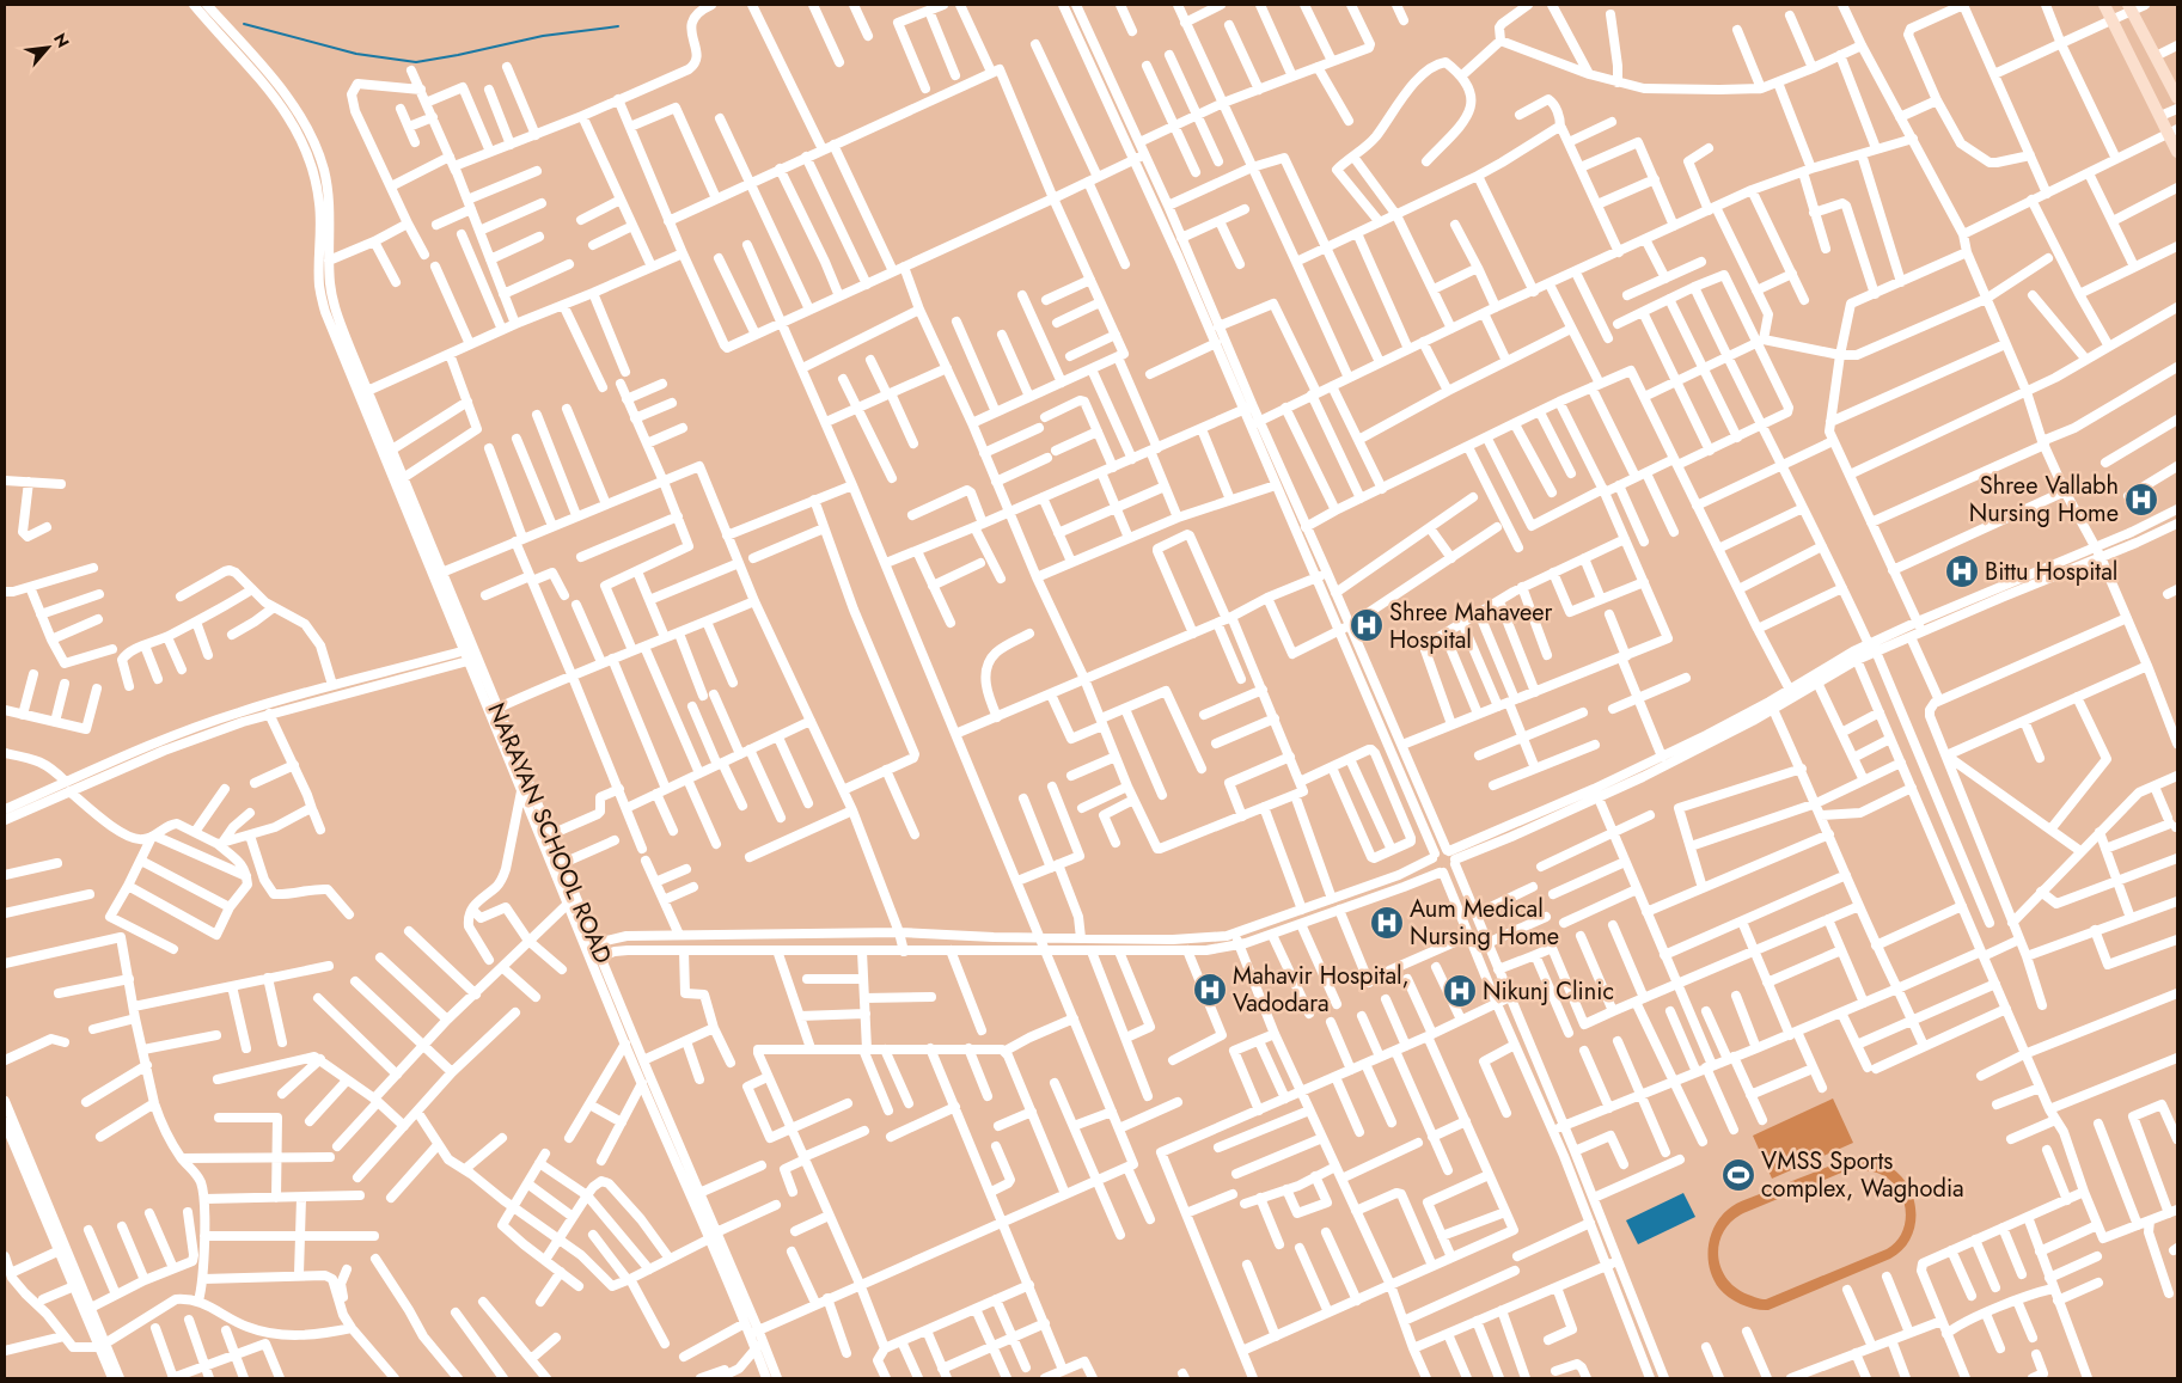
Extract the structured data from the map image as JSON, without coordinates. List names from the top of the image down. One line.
{"streets":{"street":["NARAYAN SCHOOL ROAD"]},"places":{"hospital":["Shree Vallabh Nursing Home","Bittu Hospital","Shree Mahaveer Hospital","Aum Medical Nursing Home","Mahavir Hospital, Vadodara","Nikunj Clinic"],"sports":["VMSS Sports complex, Waghodia"]},"north":"top right"}
